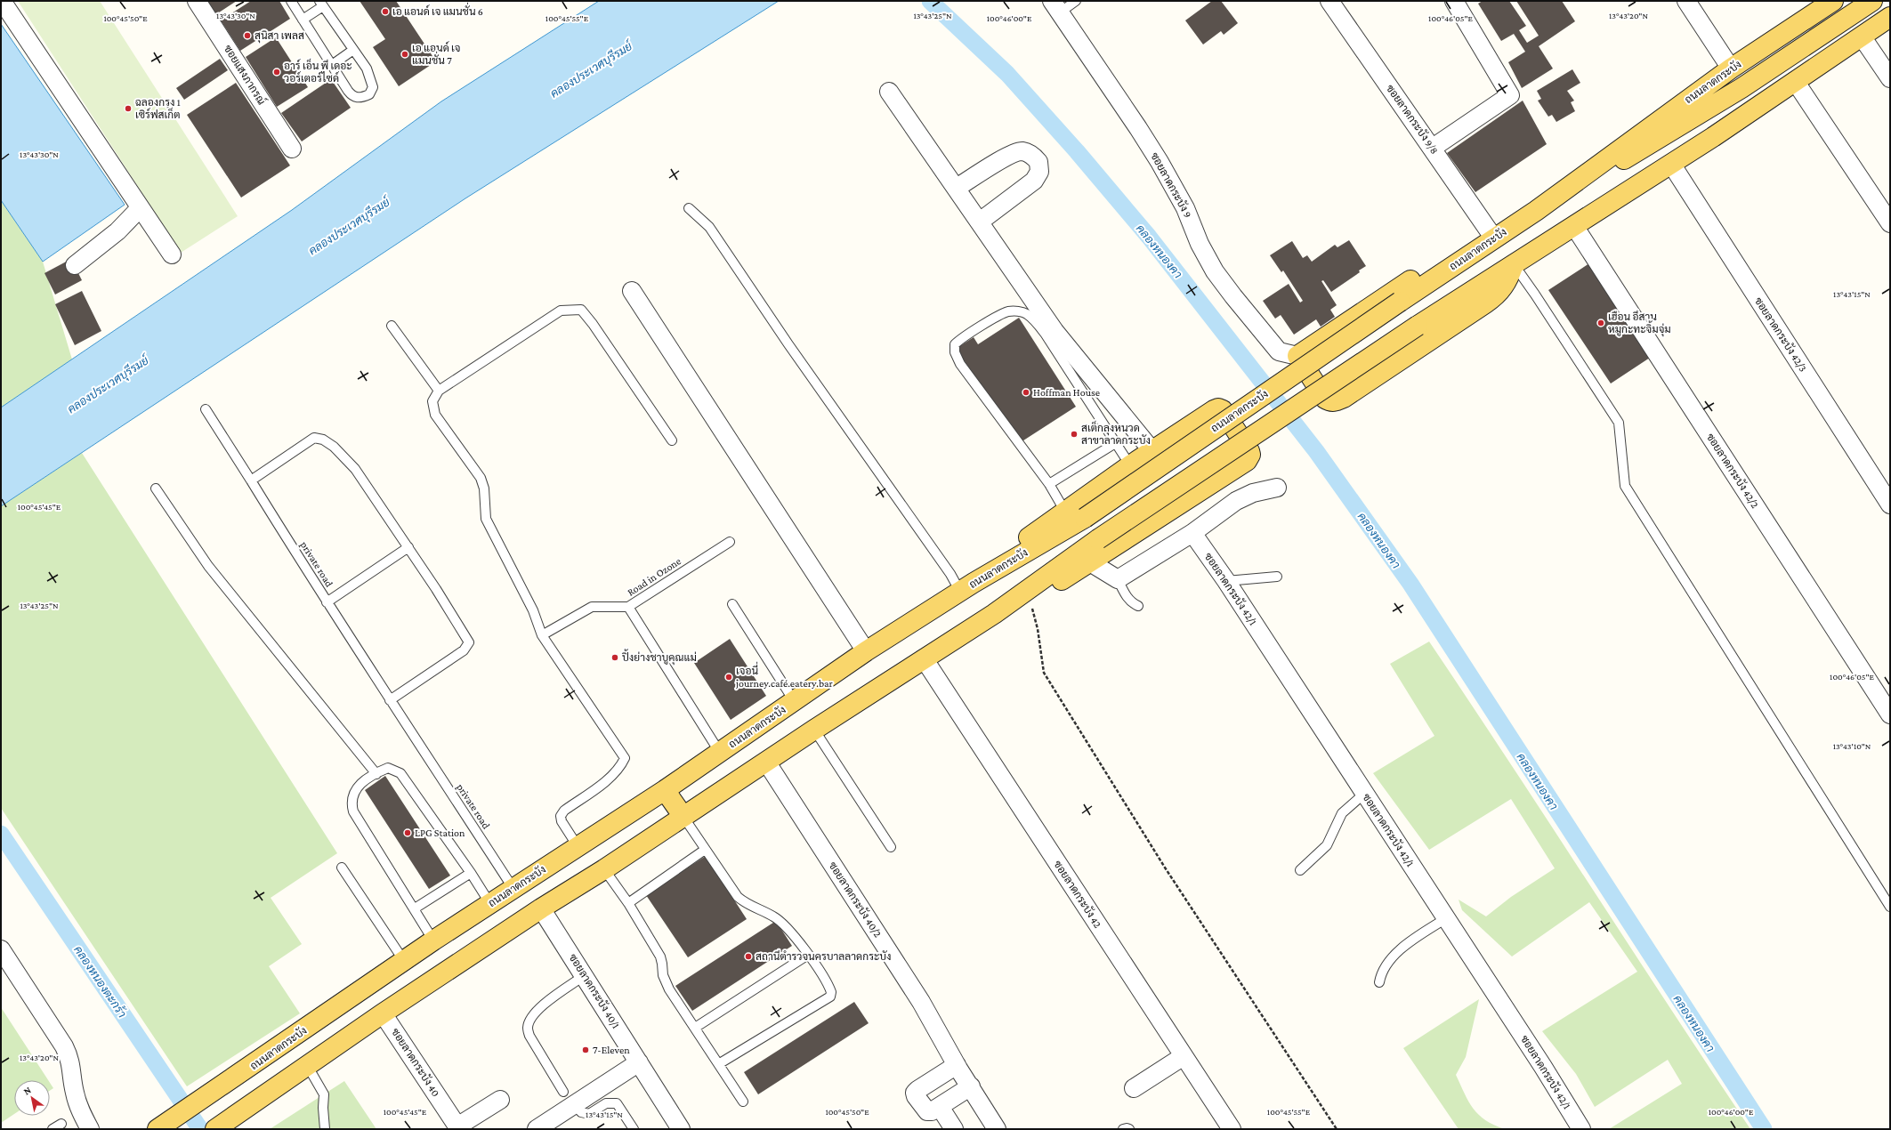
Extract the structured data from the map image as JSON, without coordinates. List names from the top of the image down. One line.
{"streets":{"main road":["ถนนลาดกระบัง"],"street":["ซอยแสงภากรณ์","ซอยลาดกระบัง 9/8","ซอยลาดกระบัง 9","ซอยลาดกระบัง 42/3","ซอยลาดกระบัง 42/2","ซอยลาดกระบัง 42/1","ซอยลาดกระบัง 42","ซอยลาดกระบัง 40/2","ซอยลาดกระบัง 40/1","ซอยลาดกระบัง 40"],"lane":["private road","Road in Ozone"]},"crossings":[["ถนนลาดกระบัง","ซอยลาดกระบัง 9/8"],["ถนนลาดกระบัง","private road"],["ถนนลาดกระบัง","Road in Ozone"]],"water":["คลองประเวศบุรีรมย์","คลองหนองคา","คลองหนองตะกร้า"],"places":["เอ แอนด์ เจ แมนชั่น 6","สุนิสา เพลส","เอ แอนด์ เจ แมนชั่น 7","อาร์ เอ็น พี เดอะ วอร์เตอร์ไซด์","ฉลองกรุง 1 เซิร์ฟสเก็ต","เฮือน อีสาน หมูกะทะจิ้มจุ่ม","Hoffman House","สเต็กลุงหนวด สาขาลาดกระบัง","ปิ้งย่างชาบูคุณแม่","เจอนี่ journey.café.eatery.bar","LPG Station","สถานีตำรวจนครบาลลาดกระบัง","7-Eleven"],"north":"top left","coordinates":["13°43'30\"N","13°43'25\"N","13°43'20\"N","100°45'50\"E","100°45'55\"E","100°46'00\"E","100°46'05\"E","13°43'15\"N","100°45'45\"E","13°43'10\"N"]}
